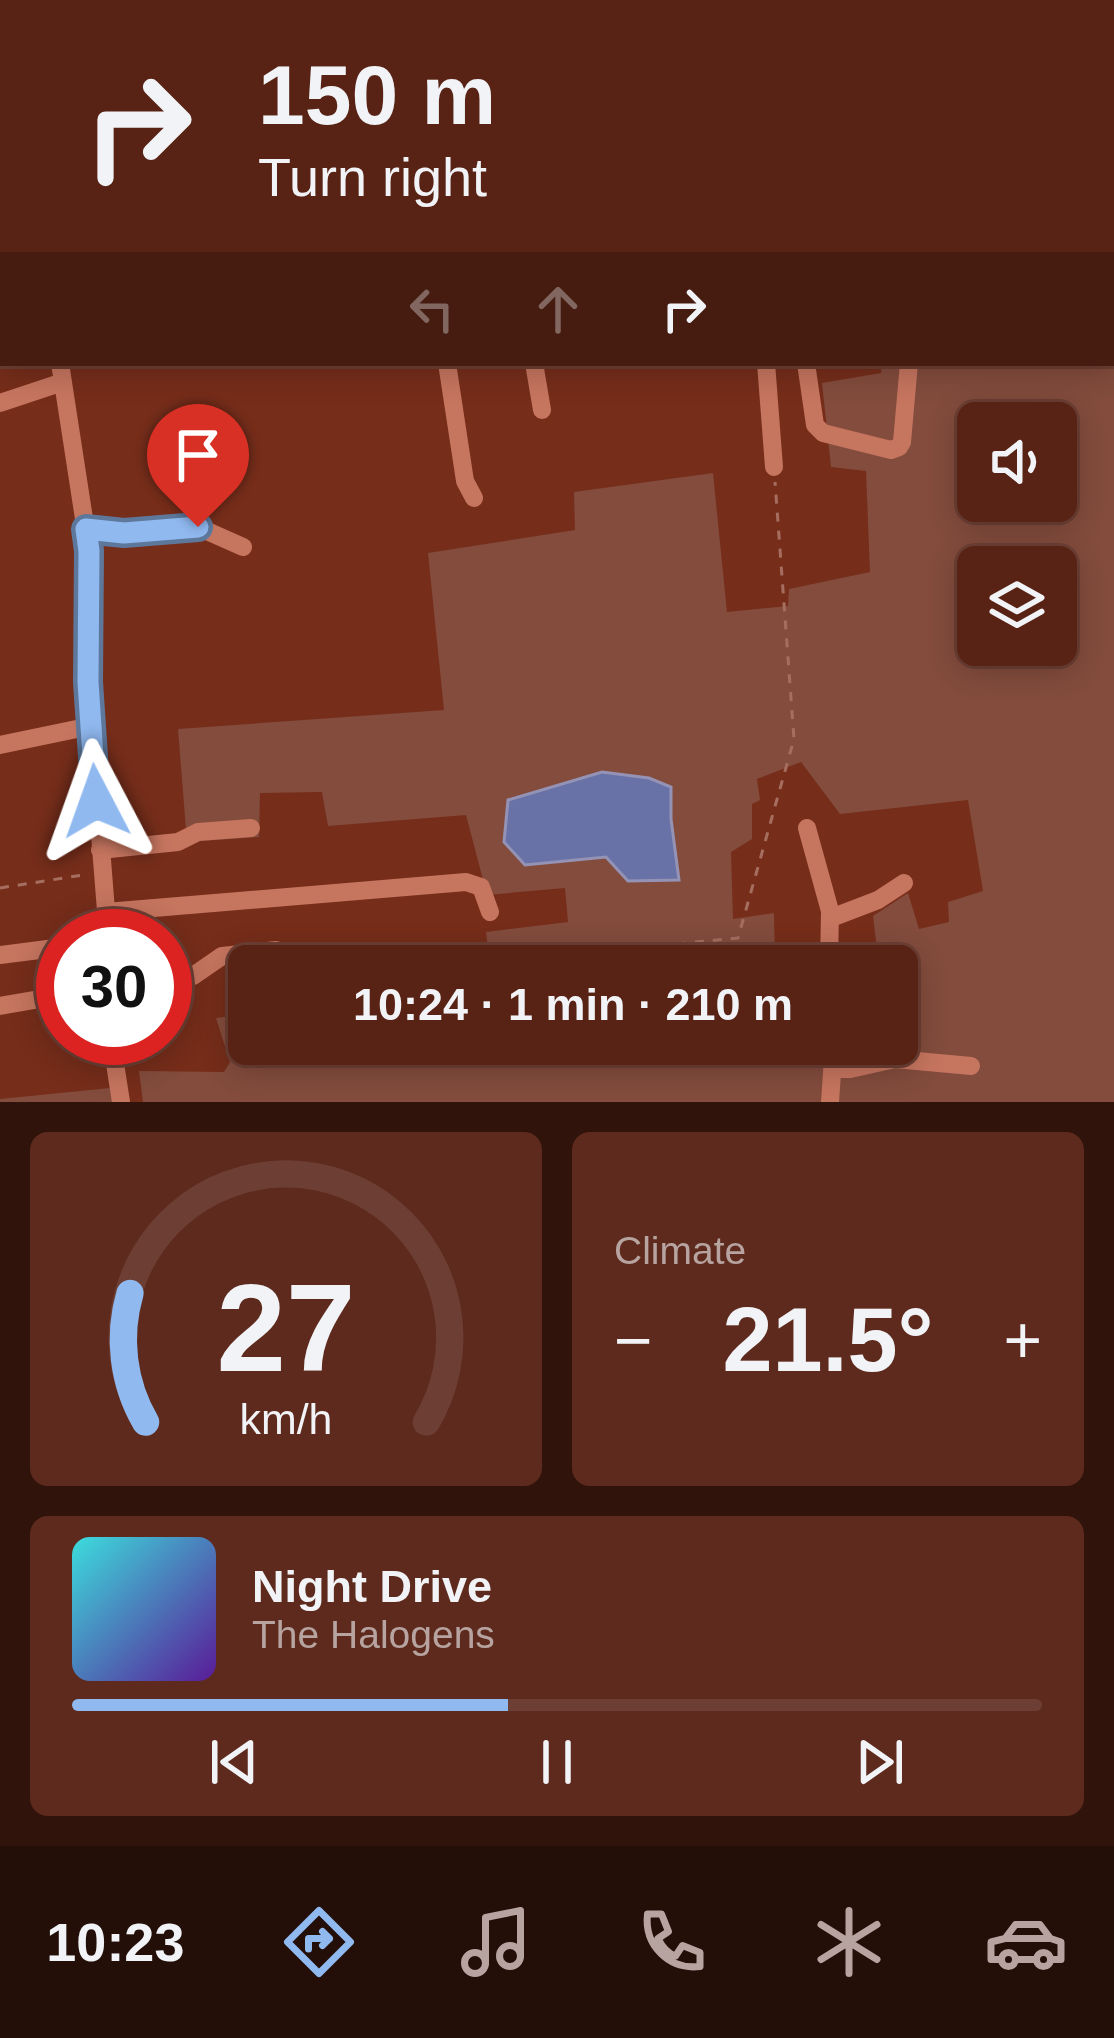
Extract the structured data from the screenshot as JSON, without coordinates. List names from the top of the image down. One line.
{"page":{"turn":["150 m","Turn right"],"limit":"30","trip":"10:24 · 1 min · 210 m","tile":"Climate","heat":["−","21.5°","+"],"song":["Night Drive","The Halogens"],"tabs":"10:23","gauge":["27","km/h"]}}
